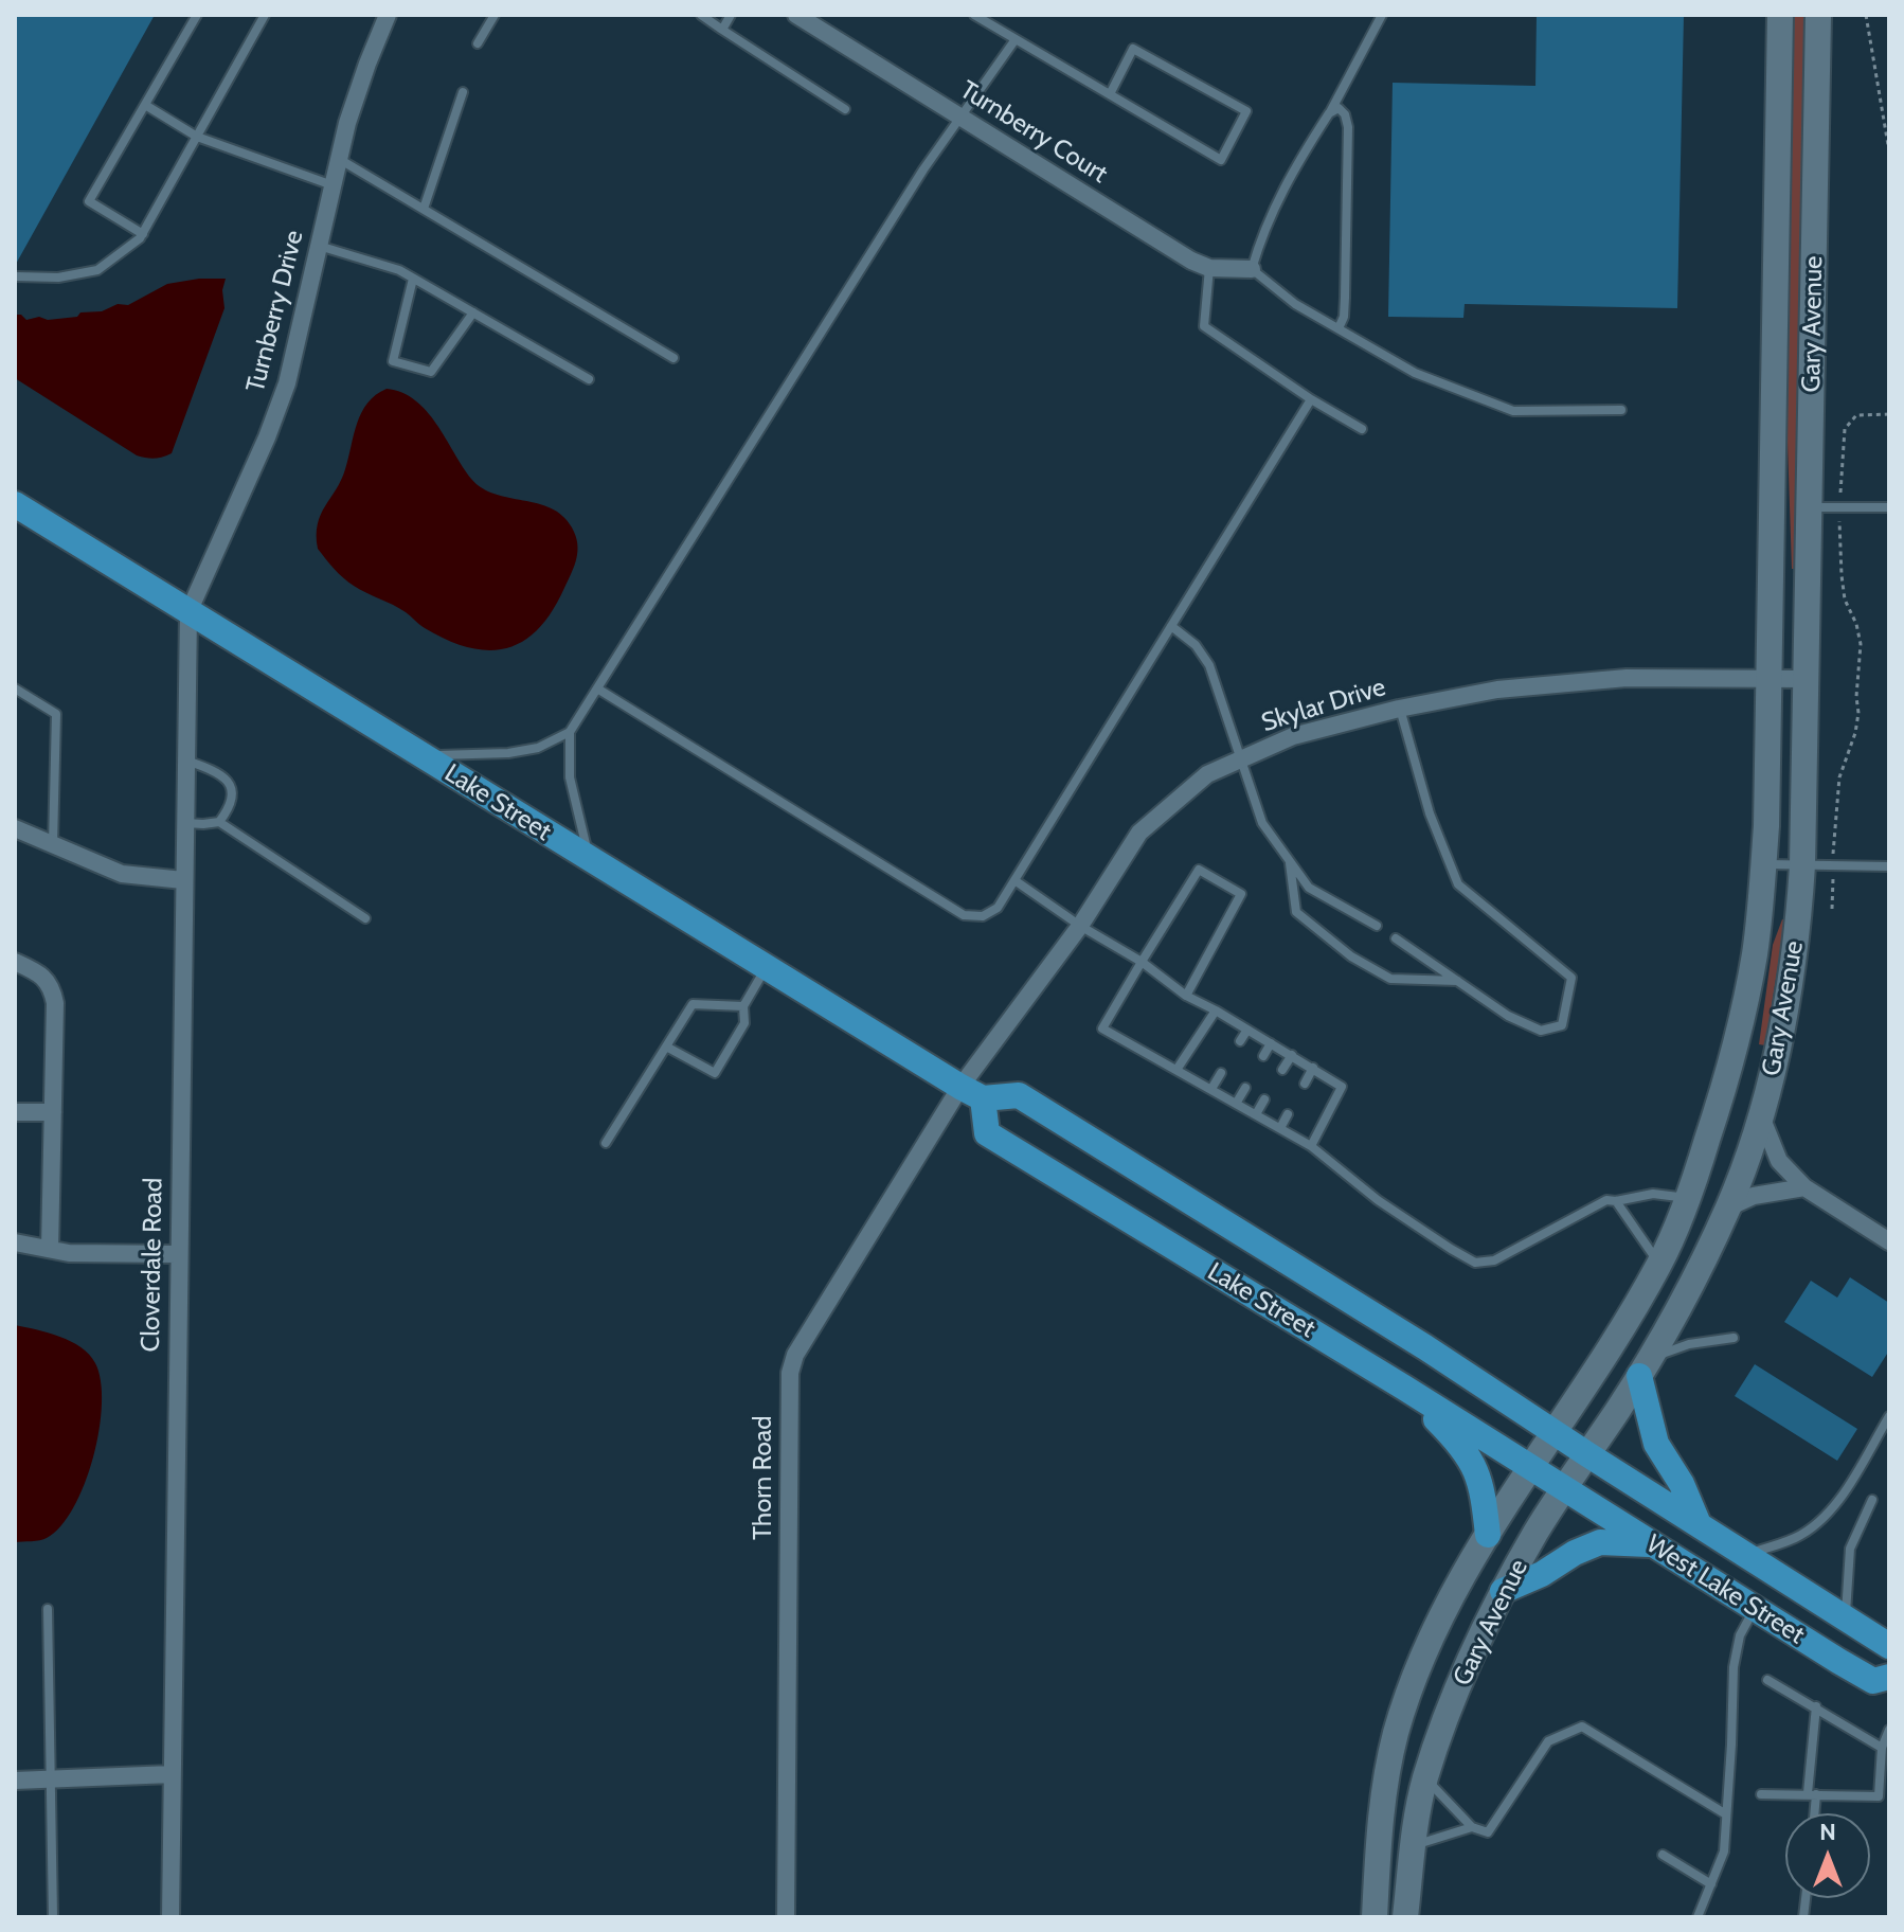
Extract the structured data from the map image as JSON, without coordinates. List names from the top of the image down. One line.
{"streets":{"main road":["Gary Avenue","Lake Street","West Lake Street"],"street":["Turnberry Court","Turnberry Drive","Skylar Drive","Cloverdale Road","Thorn Road"]},"crossings":[["Turnberry Drive","Lake Street"],["Turnberry Drive","Cloverdale Road"],["Gary Avenue","Skylar Drive"],["Gary Avenue","Lake Street"],["Gary Avenue","West Lake Street"],["Skylar Drive","Lake Street"],["Skylar Drive","Thorn Road"],["Lake Street","Cloverdale Road"],["Lake Street","Thorn Road"],["Lake Street","West Lake Street"]],"north":"top"}
